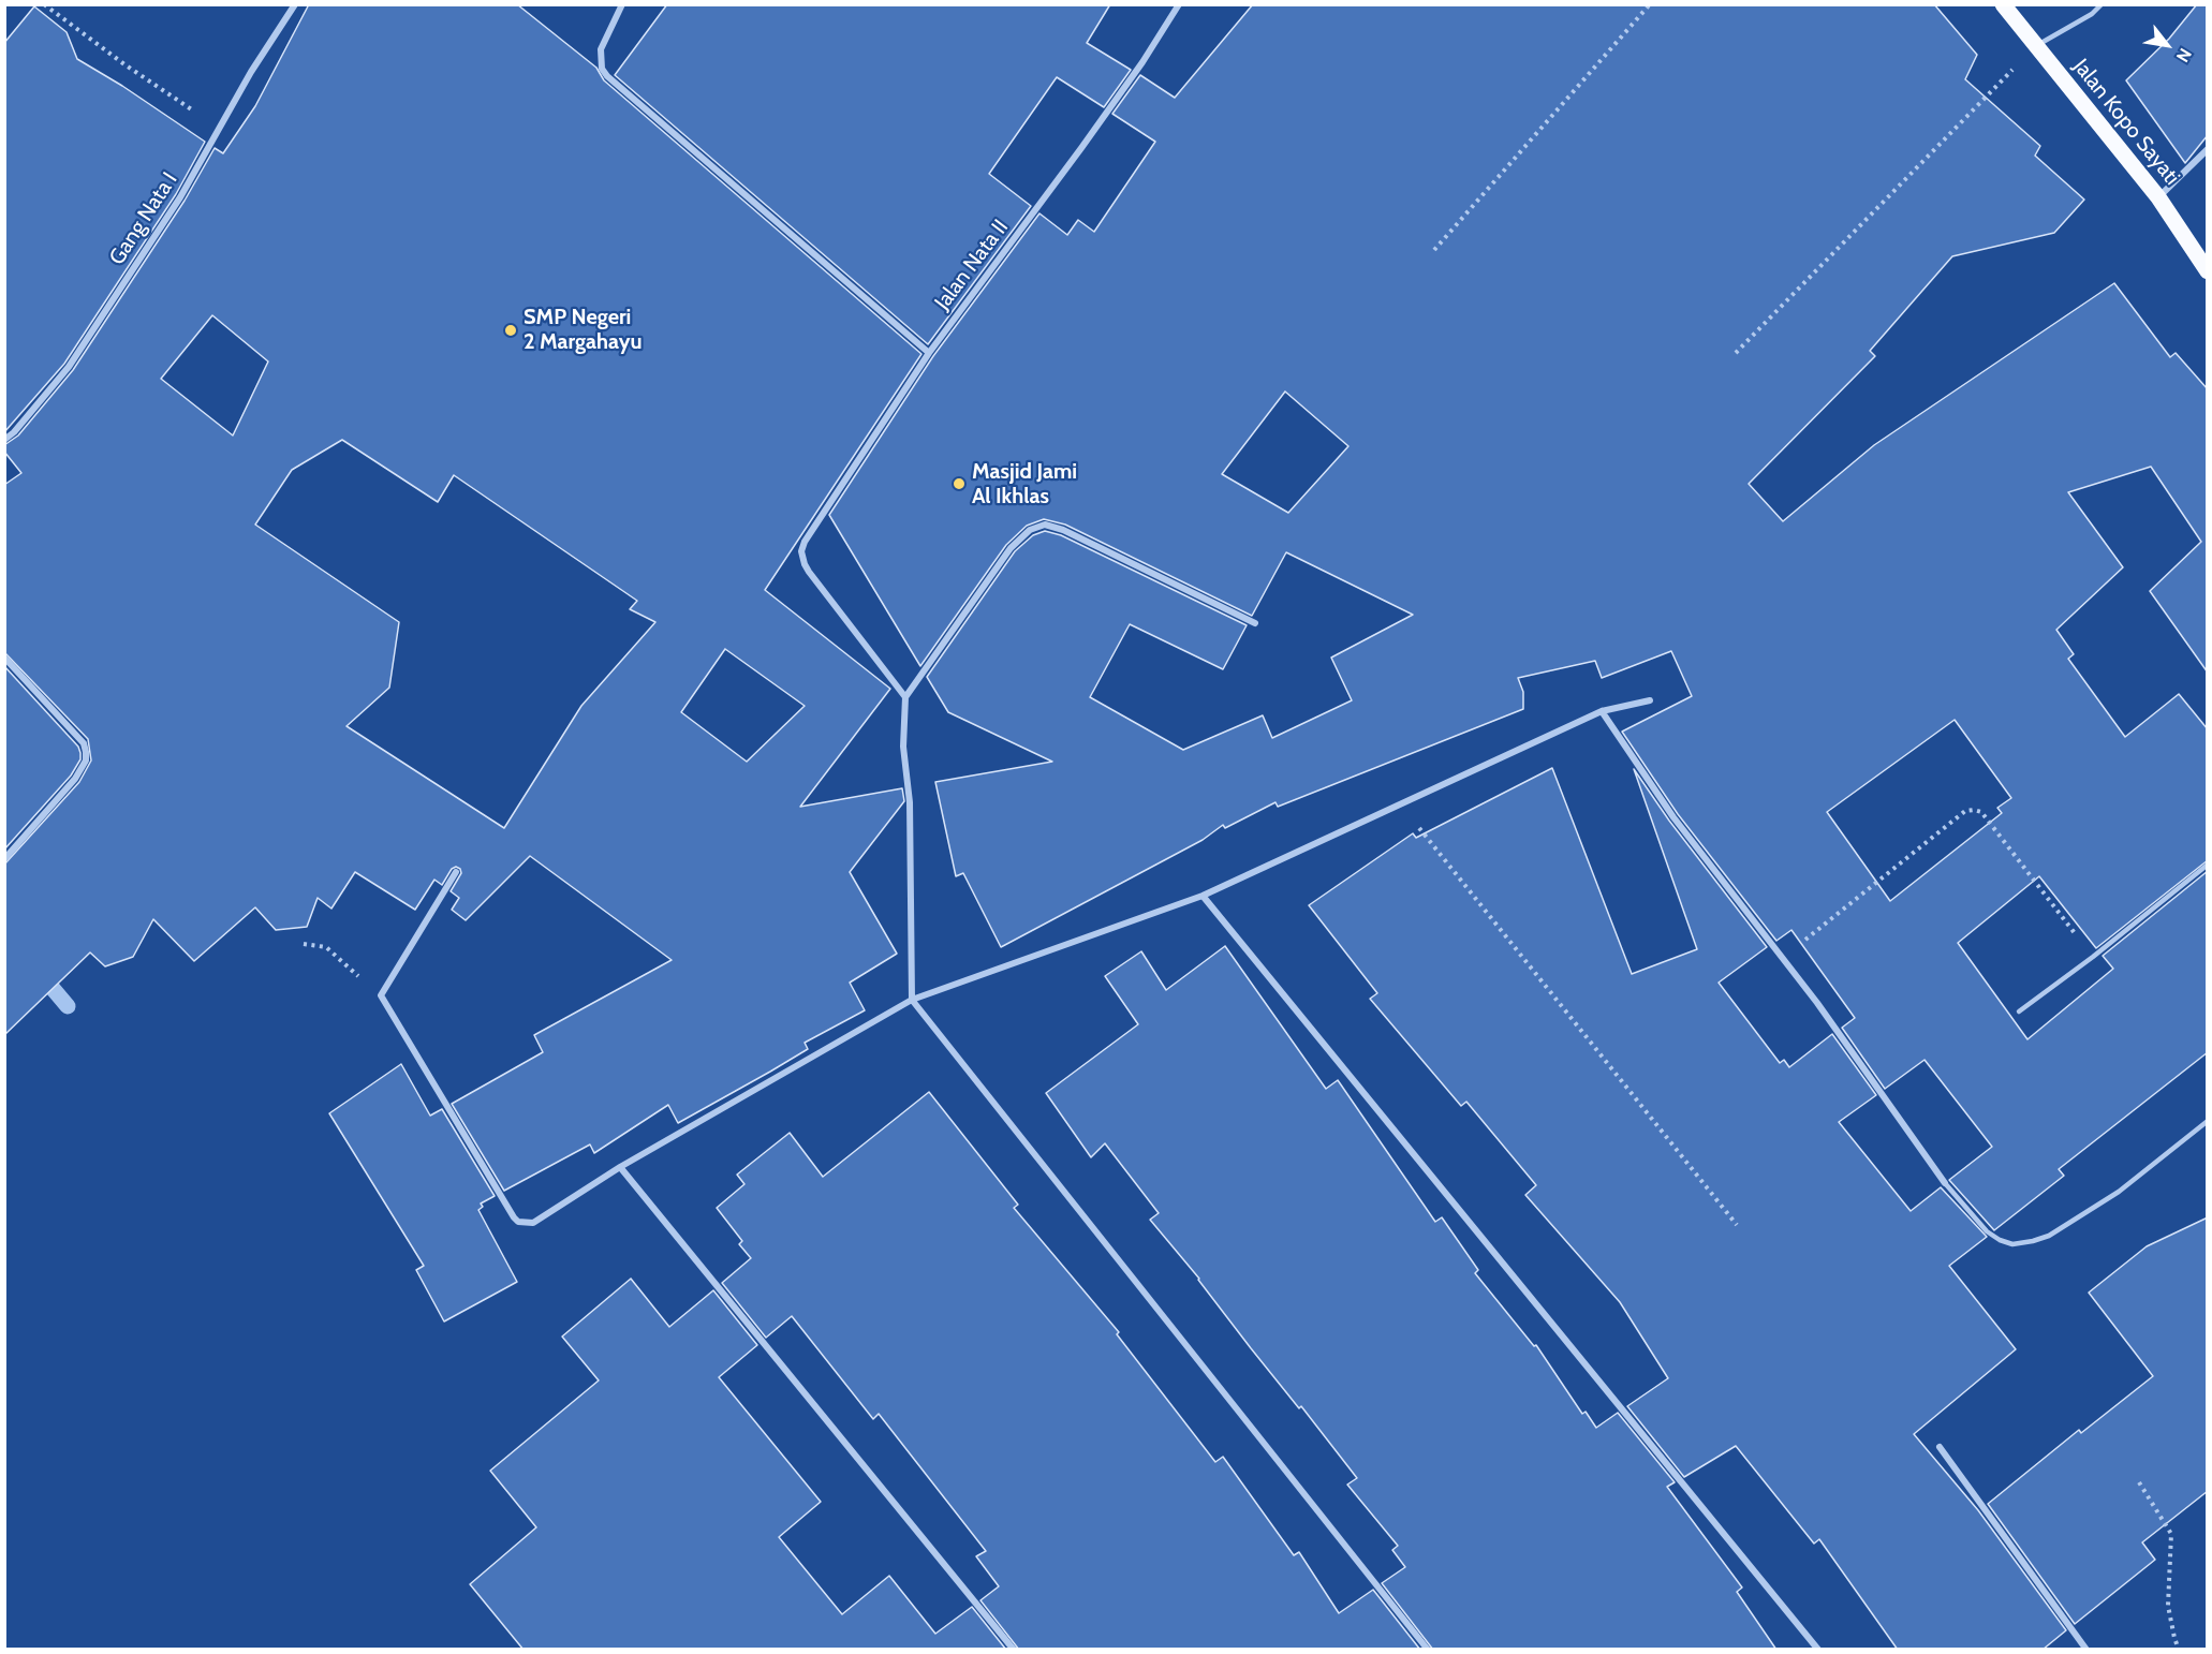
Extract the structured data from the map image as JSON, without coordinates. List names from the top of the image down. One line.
{"streets":{"main road":["Jalan Kopo Sayati"],"street":["Gang Nata I","Jalan Nata II"]},"places":["SMP Negeri 2 Margahayu","Masjid Jami Al Ikhlas"],"north":"bottom right"}
